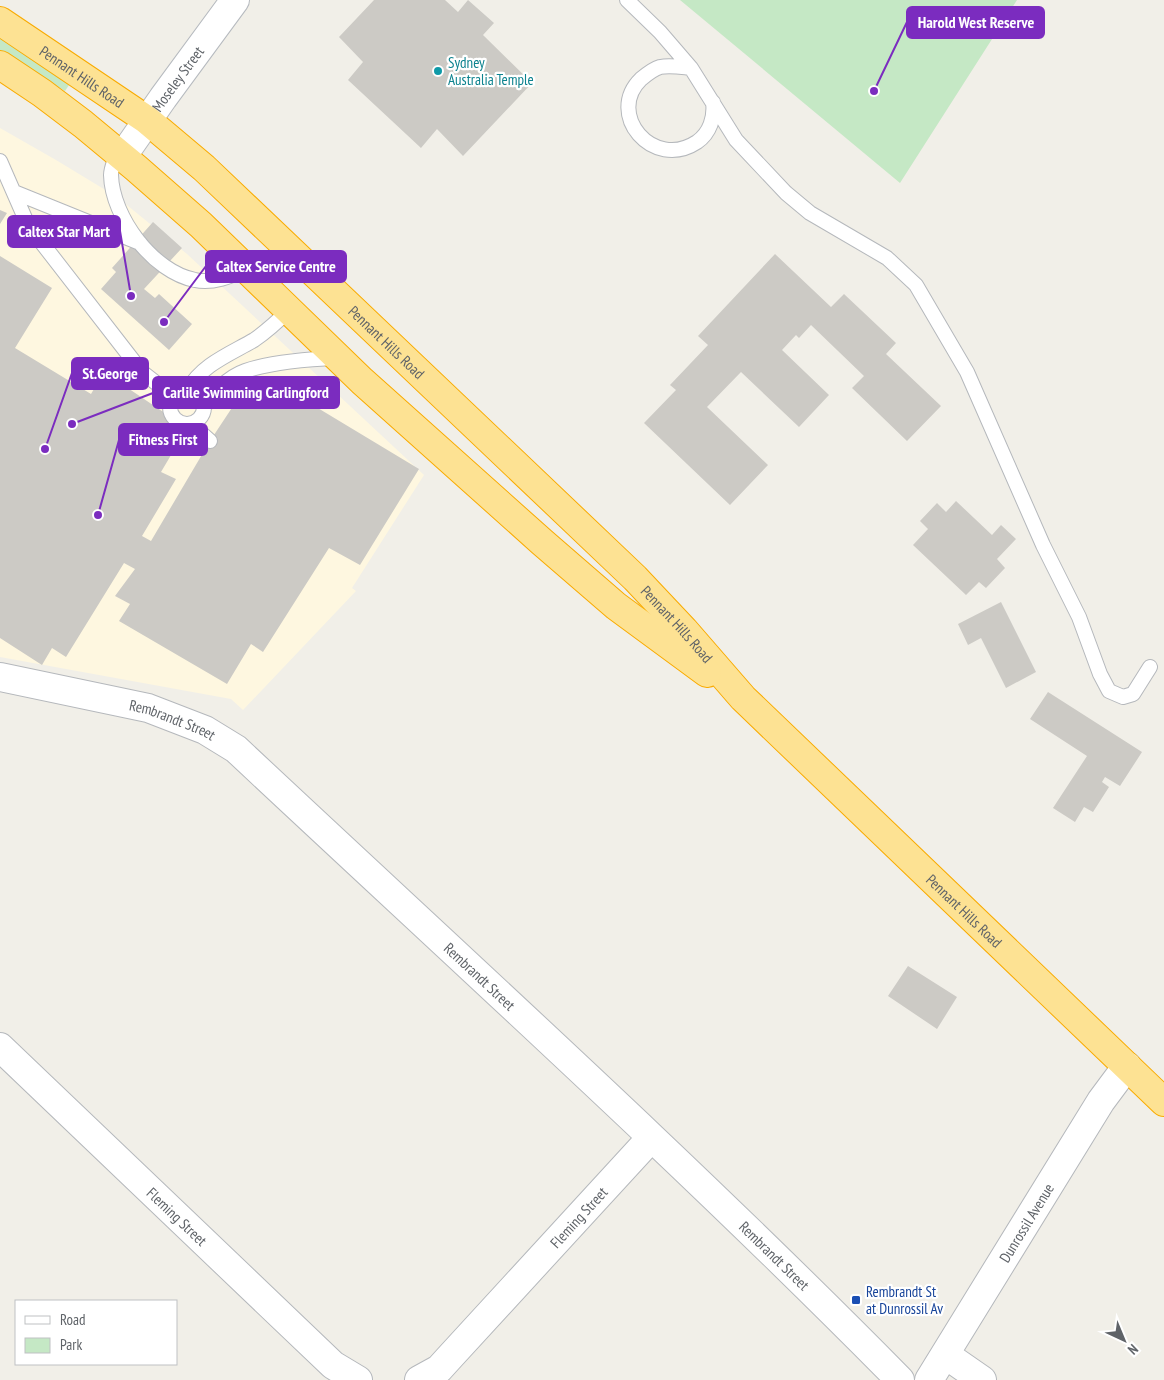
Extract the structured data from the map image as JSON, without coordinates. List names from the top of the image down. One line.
{"streets":{"highway":["Pennant Hills Road"],"street":["Moseley Street","Rembrandt Street","Fleming Street","Dunrossil Avenue"]},"crossings":[["Pennant Hills Road","Moseley Street"],["Pennant Hills Road","Dunrossil Avenue"],["Rembrandt Street","Fleming Street"]],"places":{"other":["Sydney Australia Temple","Harold West Reserve","Caltex Star Mart","Caltex Service Centre","Carlile Swimming Carlingford","St.George","Fitness First"],"transit":["Rembrandt St at Dunrossil Av"]},"legend":["Road","Park"],"north":"bottom right"}
